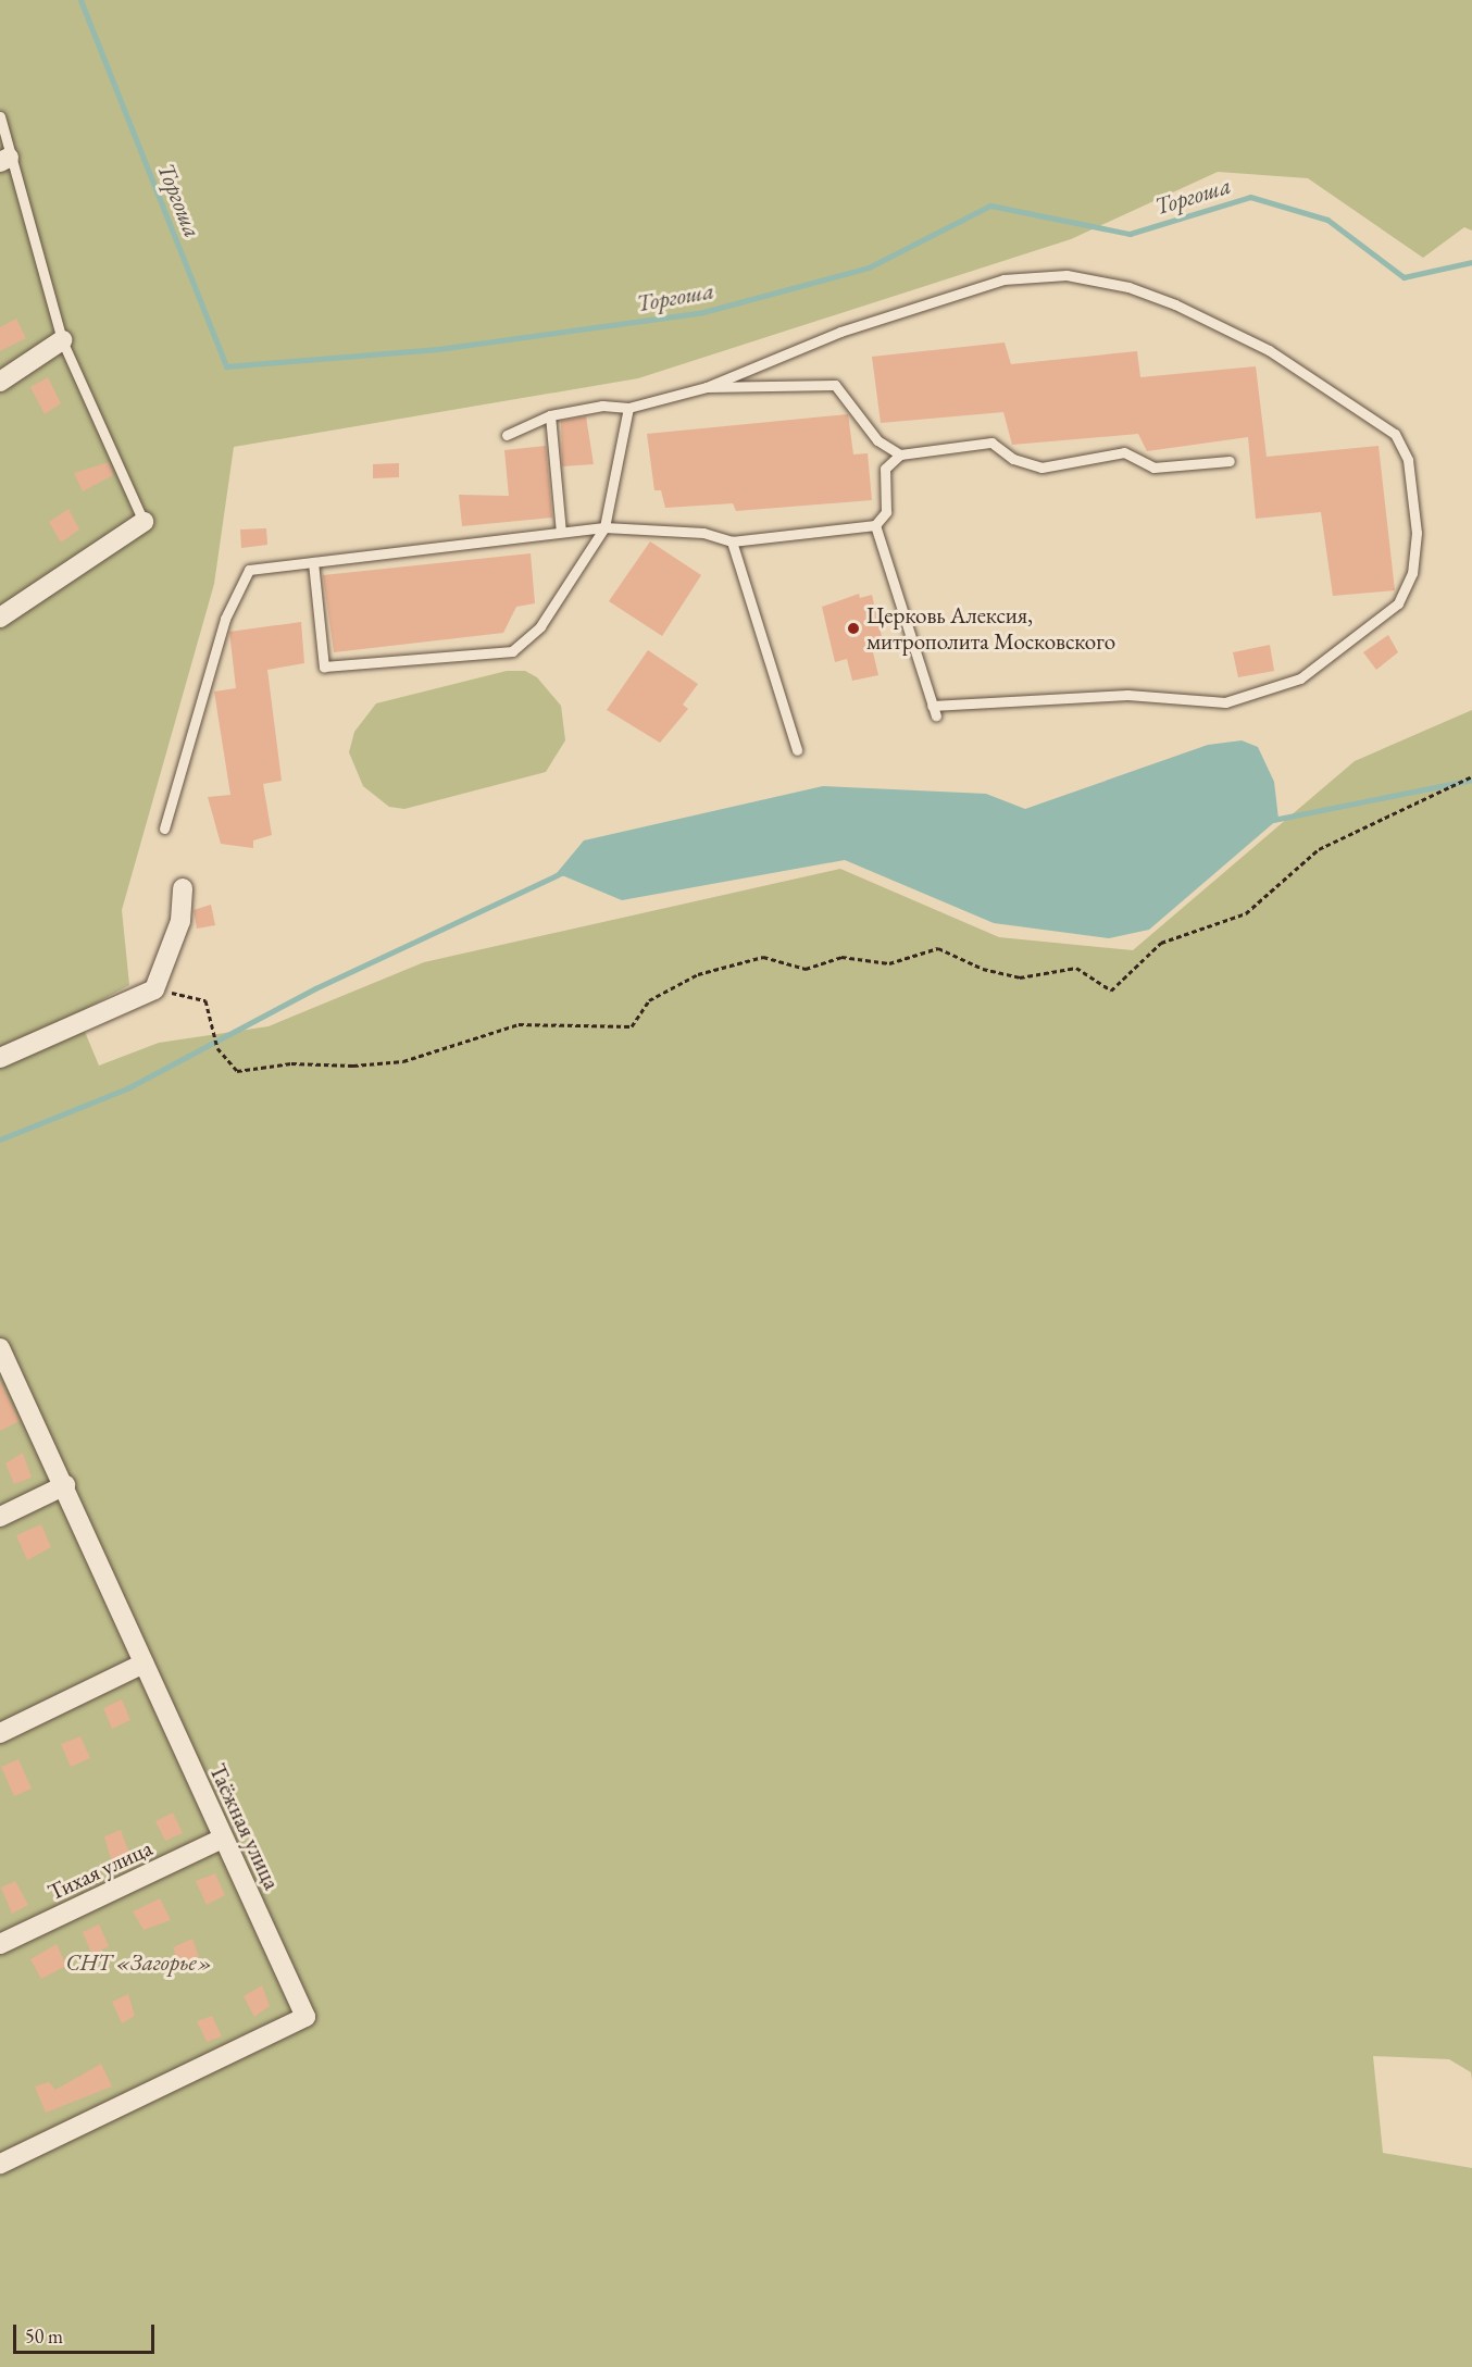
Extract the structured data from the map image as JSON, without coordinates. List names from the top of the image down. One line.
{"streets":{"street":["Таёжная улица","Тихая улица"]},"crossings":[["Таёжная улица","Тихая улица"]],"water":["Торгоша"],"parks":["СНТ «Загорье»"],"places":["Церковь Алексия, митрополита Московского"],"scale_bar":"50 m"}
